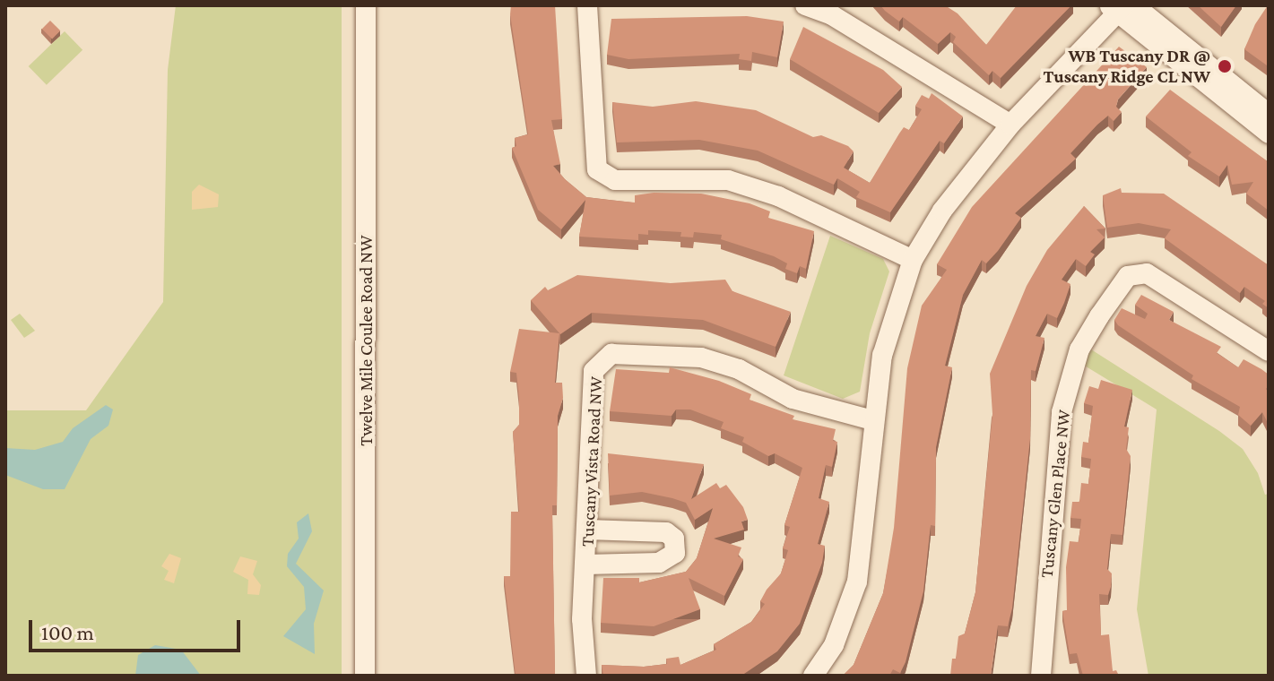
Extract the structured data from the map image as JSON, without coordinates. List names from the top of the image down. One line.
{"streets":{"street":["Twelve Mile Coulee Road NW","Tuscany Vista Road NW","Tuscany Glen Place NW"]},"places":["WB Tuscany DR @ Tuscany Ridge CL NW"],"scale_bar":"100 m"}
